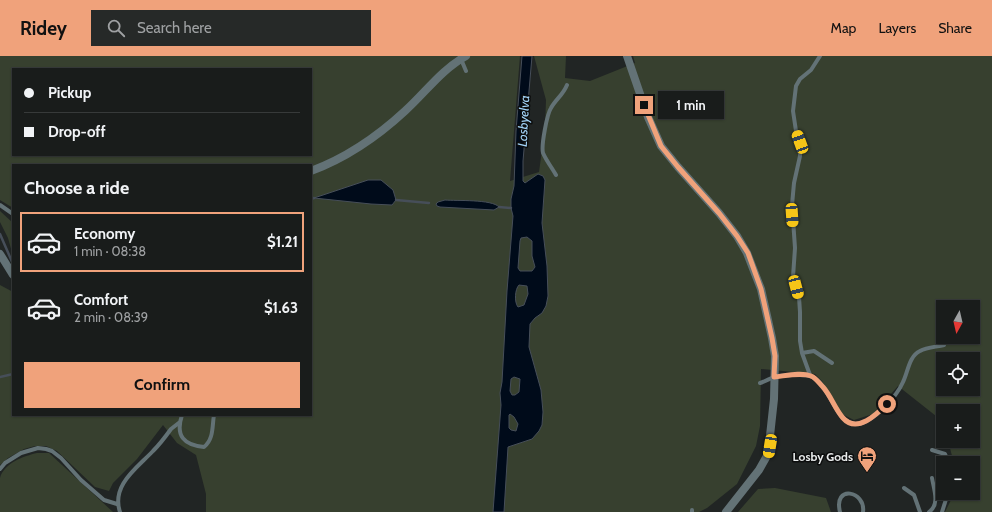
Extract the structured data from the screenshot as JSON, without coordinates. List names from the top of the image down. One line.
{"water":["Losbyelva"],"places":{"hotel":["Losby Gods"]},"north":"bottom","page":{"header":"Ridey","search":"Search here","nav":["Map","Layers","Share"],"banner":["Pickup","Drop-off"],"bubble":"1 min","heading":"Choose a ride","list":[{"name":"Economy","note":"1 min · 08:38","value":"$1.21"},{"name":"Comfort","note":"2 min · 08:39","value":"$1.63"}],"map_buttons":["+","−"],"buttons":"Confirm"}}
